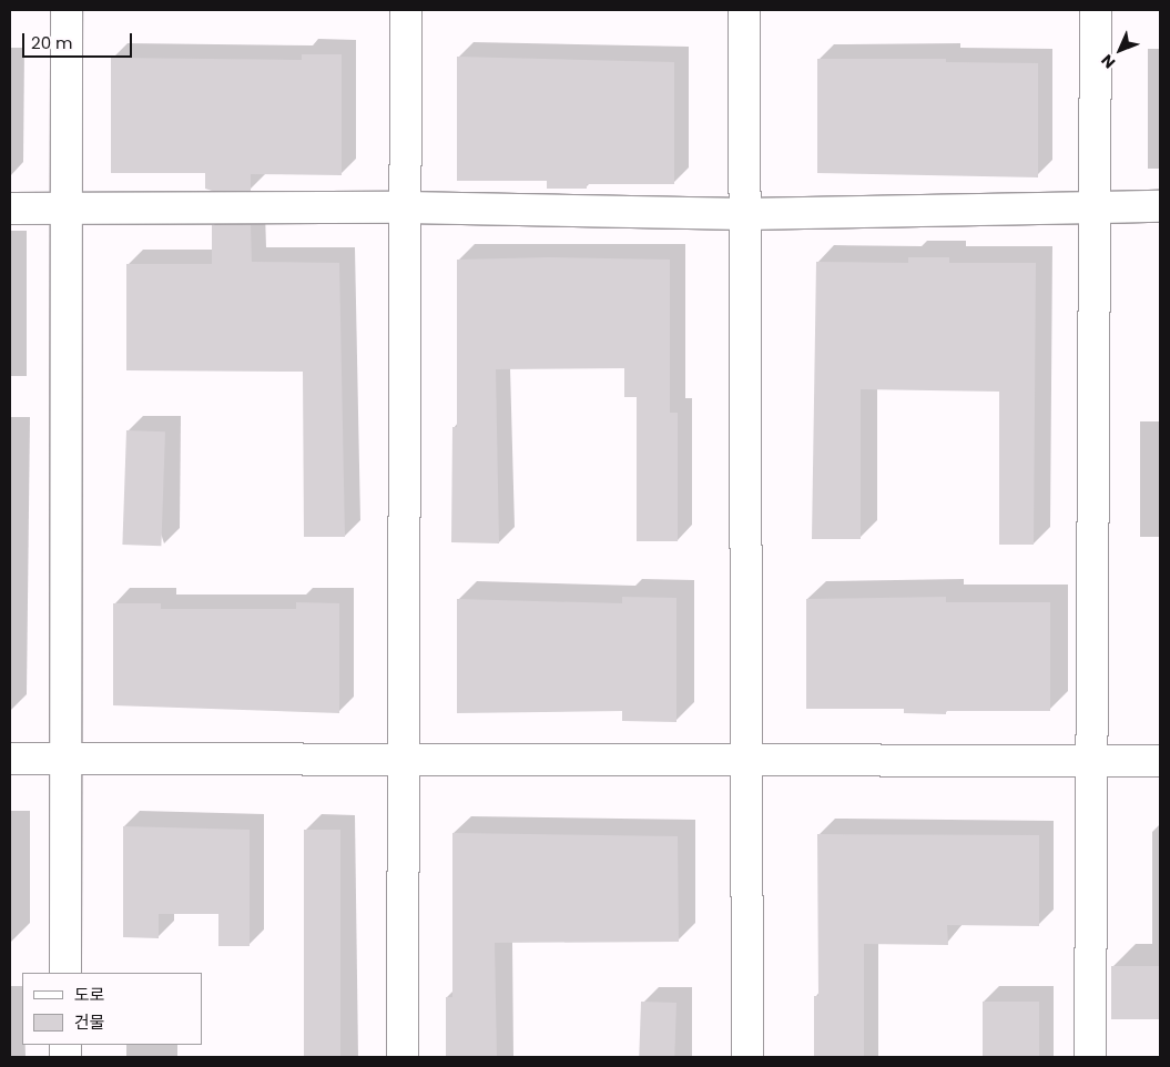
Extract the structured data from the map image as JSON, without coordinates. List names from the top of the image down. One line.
{"legend":["도로","건물"],"scale_bar":"20 m","north":"bottom left"}
